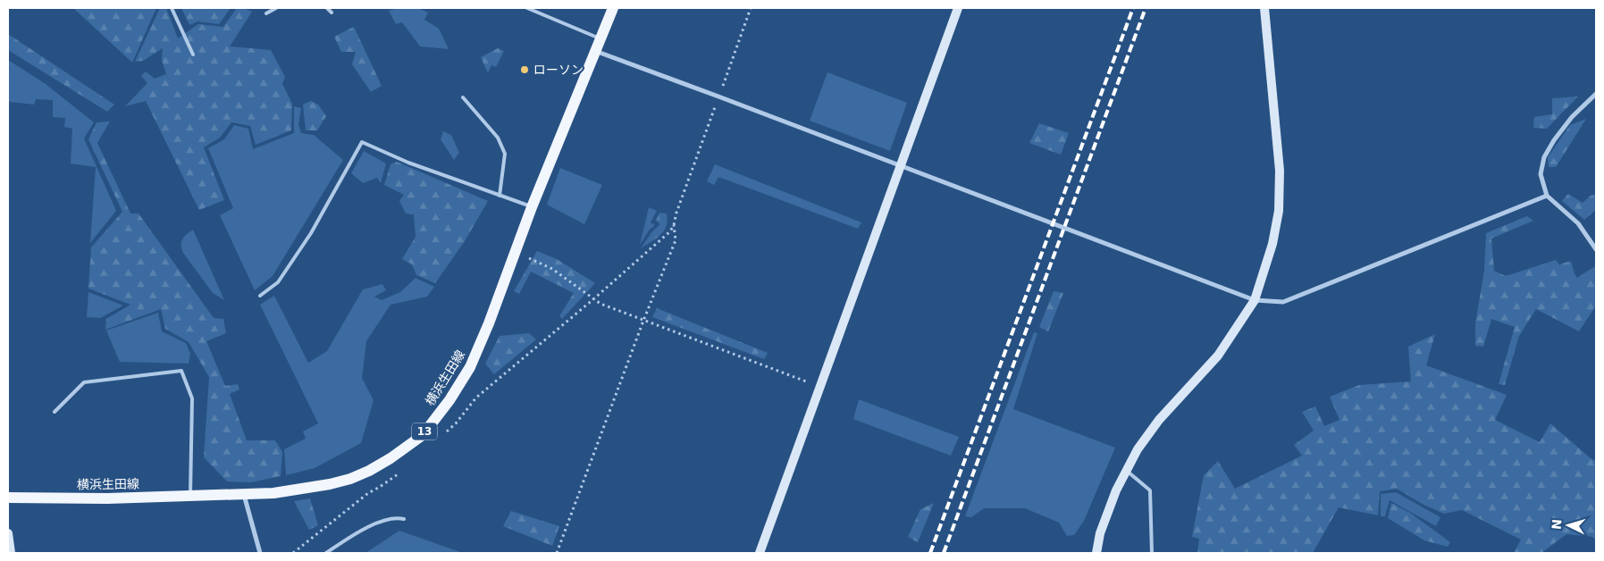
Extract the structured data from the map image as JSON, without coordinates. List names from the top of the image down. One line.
{"streets":{"main road":["横浜生田線","13"]},"places":["ローソン"],"north":"left"}
